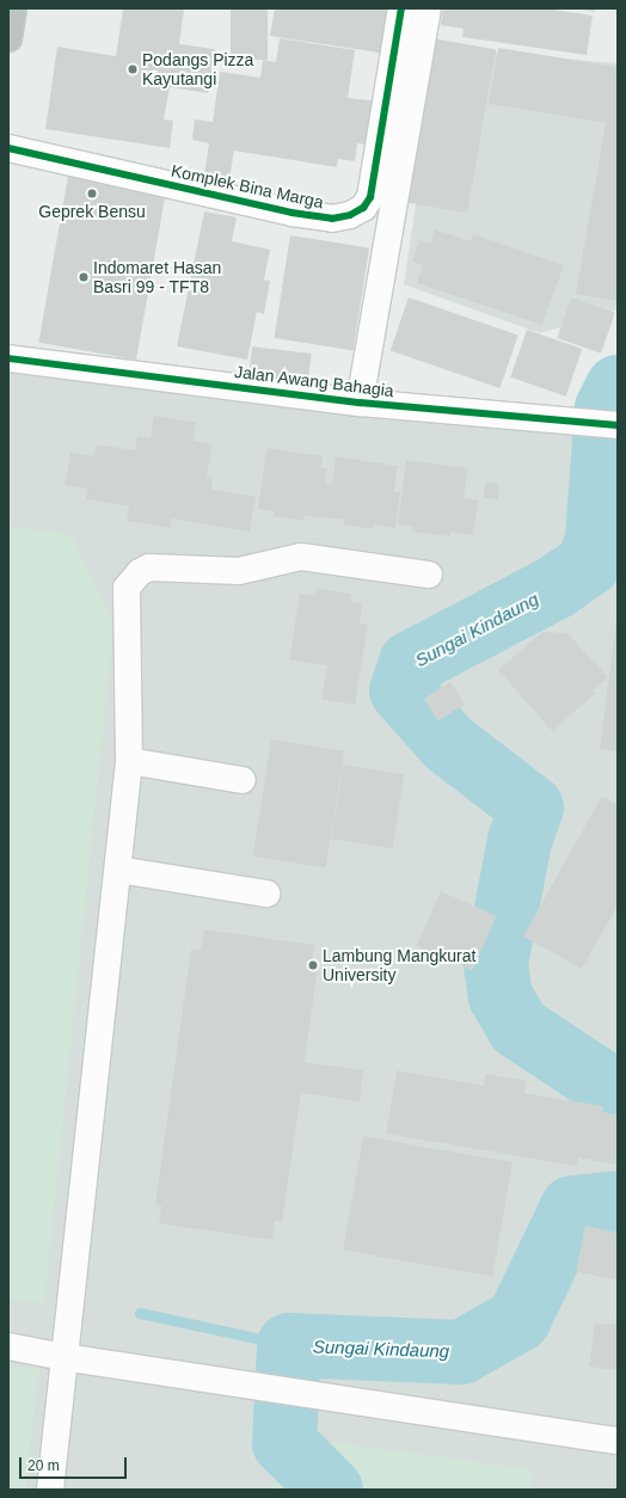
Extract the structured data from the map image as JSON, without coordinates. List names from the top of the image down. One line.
{"streets":{"street":["Komplek Bina Marga","Jalan Awang Bahagia"]},"water":["Sungai Kindaung"],"places":["Podangs Pizza Kayutangi","Geprek Bensu","Indomaret Hasan Basri 99 - TFT8","Lambung Mangkurat University"],"scale_bar":"20 m"}
